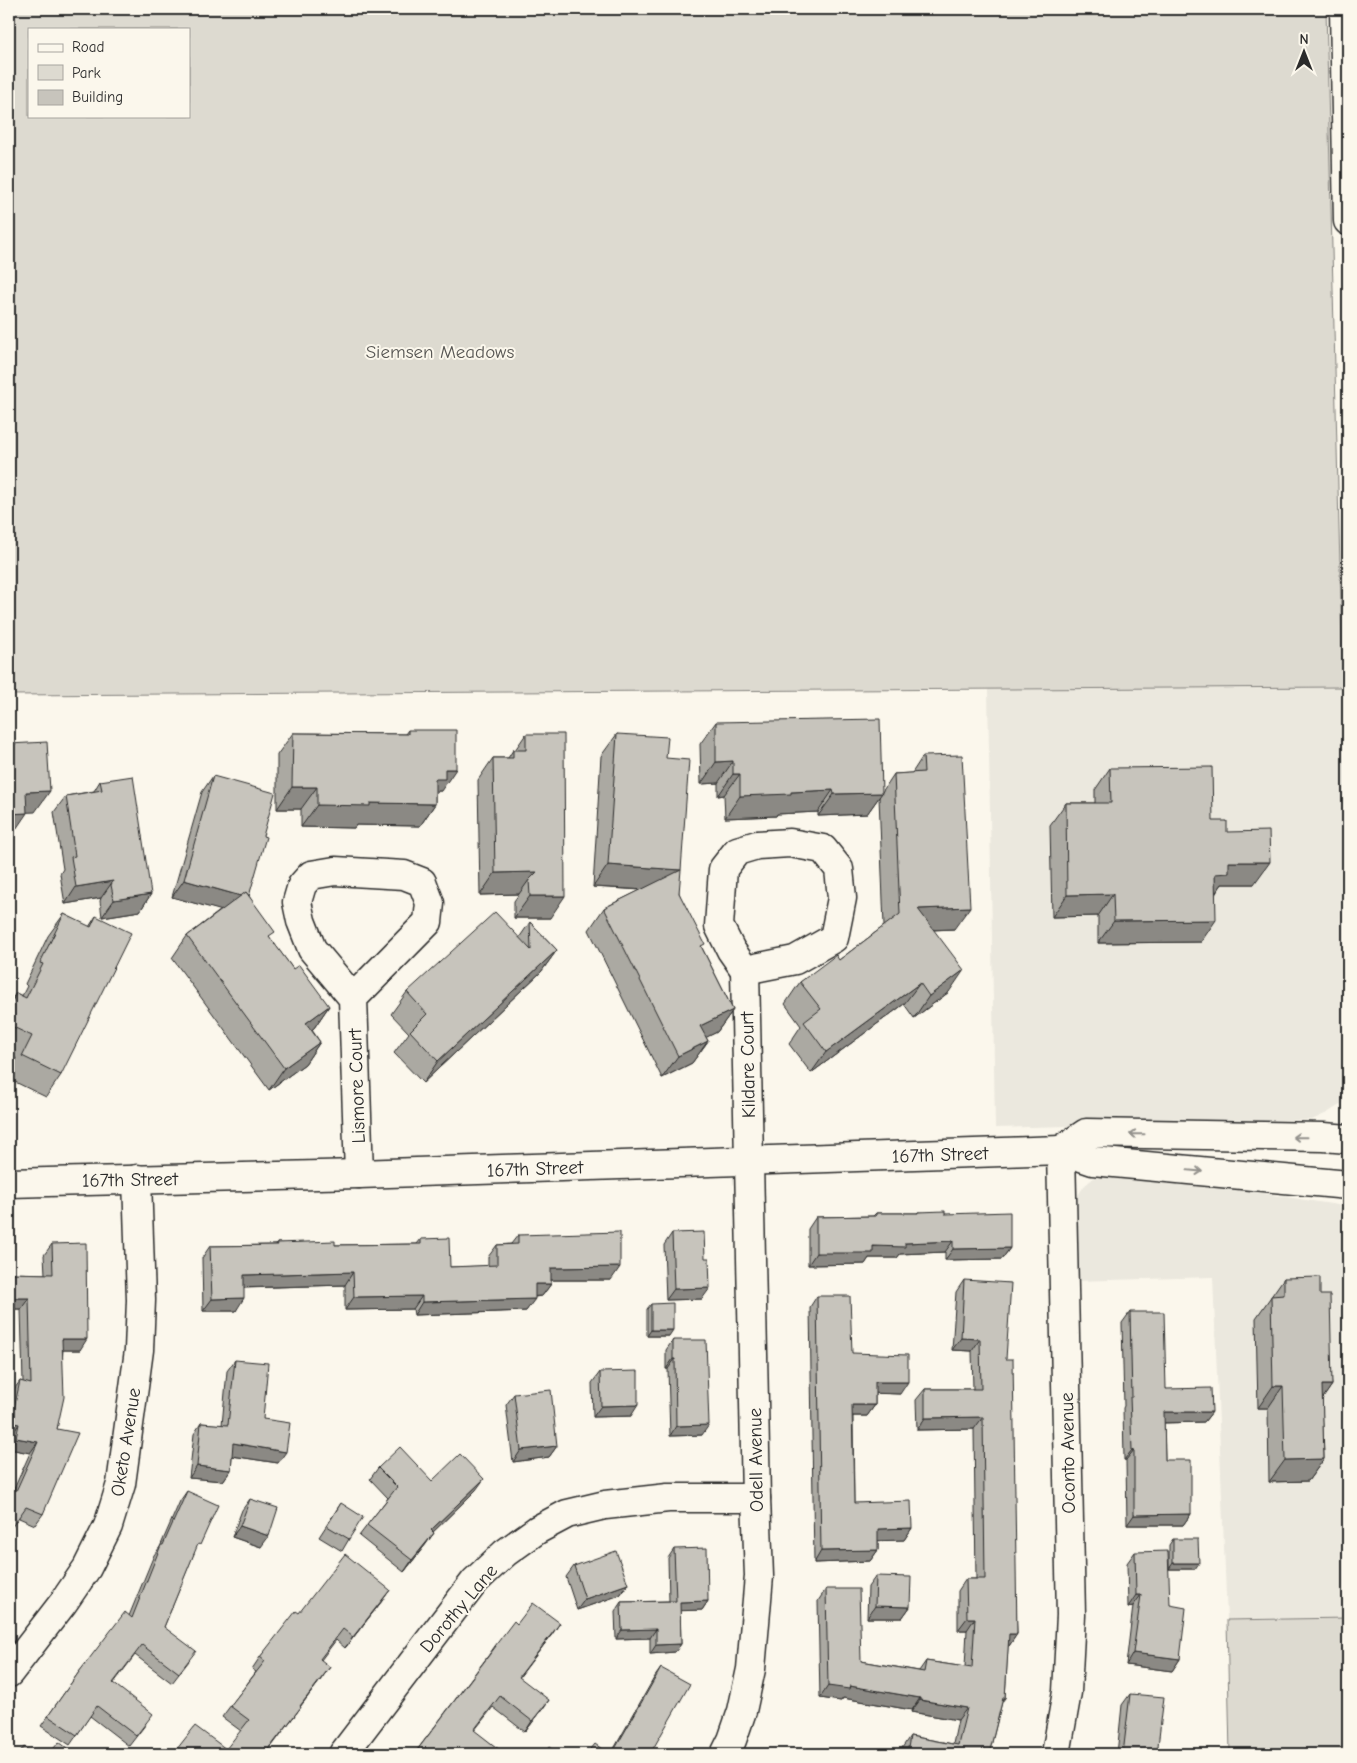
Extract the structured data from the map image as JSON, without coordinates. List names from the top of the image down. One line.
{"streets":{"street":["Kildare Court","Lismore Court","167th Street","Oketo Avenue","Oconto Avenue","Odell Avenue","Dorothy Lane"]},"crossings":[["Kildare Court","167th Street"],["Kildare Court","Odell Avenue"],["Lismore Court","167th Street"],["167th Street","Oketo Avenue"],["167th Street","Oconto Avenue"],["167th Street","Odell Avenue"],["Odell Avenue","Dorothy Lane"]],"parks":["Siemsen Meadows"],"legend":["Road","Park","Building"],"north":"top"}
